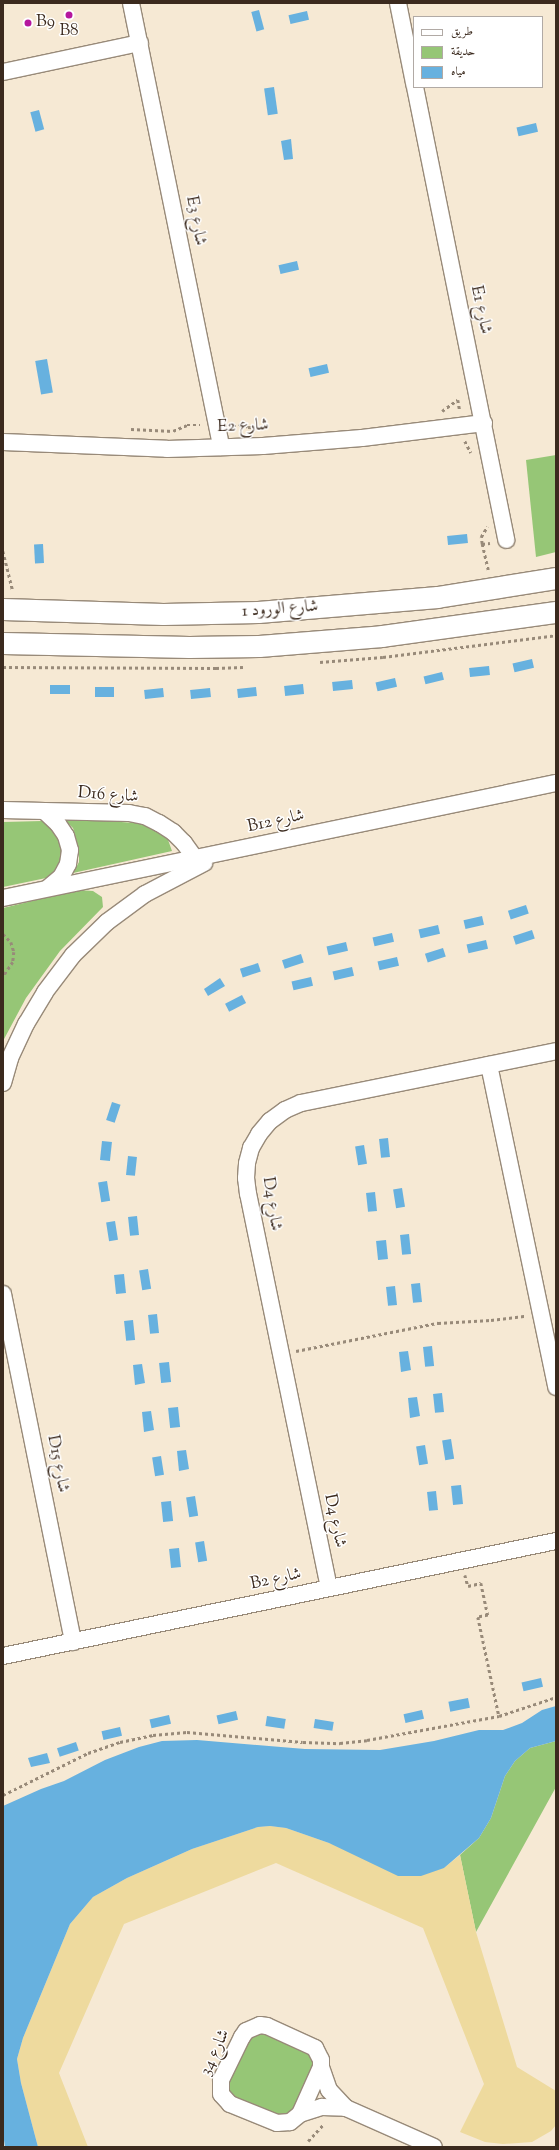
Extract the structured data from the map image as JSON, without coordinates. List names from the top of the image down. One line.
{"streets":{"street":["E3 شارع","E1 شارع","E2 شارع","شارع الورود 1","D16 شارع","B12 شارع","D4 شارع","D15 شارع","B2 شارع","شارع 34"]},"crossings":[["E3 شارع","E2 شارع"],["E1 شارع","E2 شارع"],["D16 شارع","B12 شارع"],["D4 شارع","B2 شارع"],["D15 شارع","B2 شارع"]],"places":["B8","B9"],"legend":["طريق","حديقة","مياه"]}
